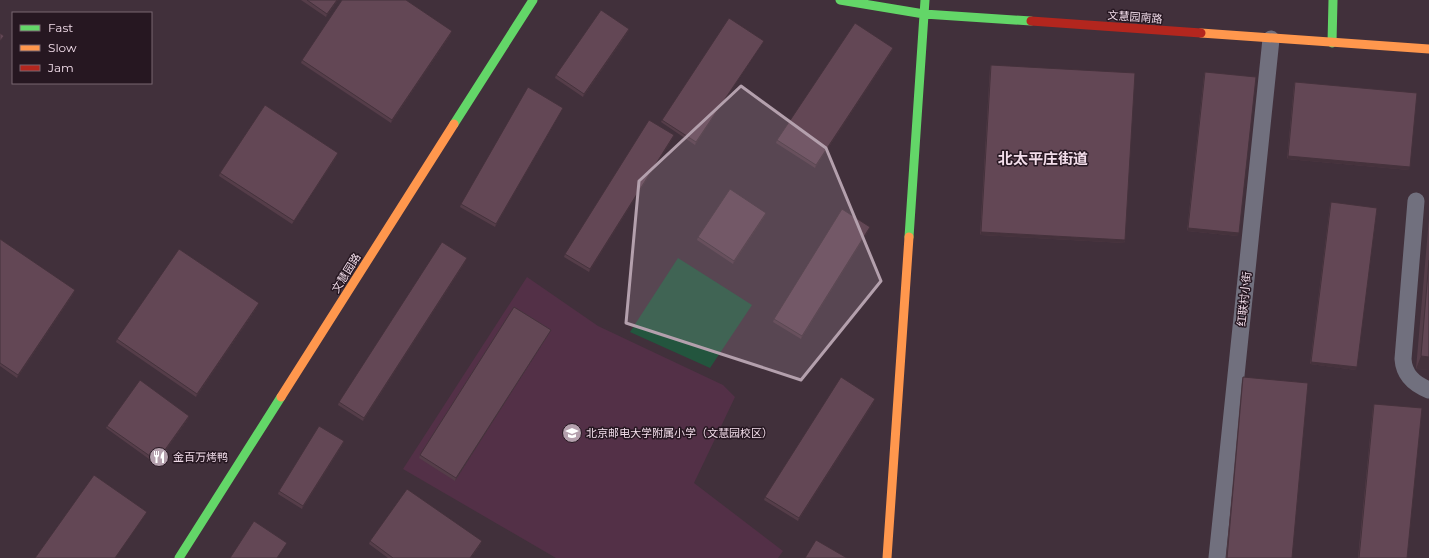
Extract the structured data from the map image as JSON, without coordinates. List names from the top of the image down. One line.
{"streets":{"street":["文慧园南路","文慧园路","红联村小街"]},"crossings":[["文慧园南路","红联村小街"]],"districts":["北太平庄街道"],"places":{"school or university":["北京邮电大学附属小学（文慧园校区）"],"restaurant":["金百万烤鸭"]},"legend":["Fast","Slow","Jam"]}
